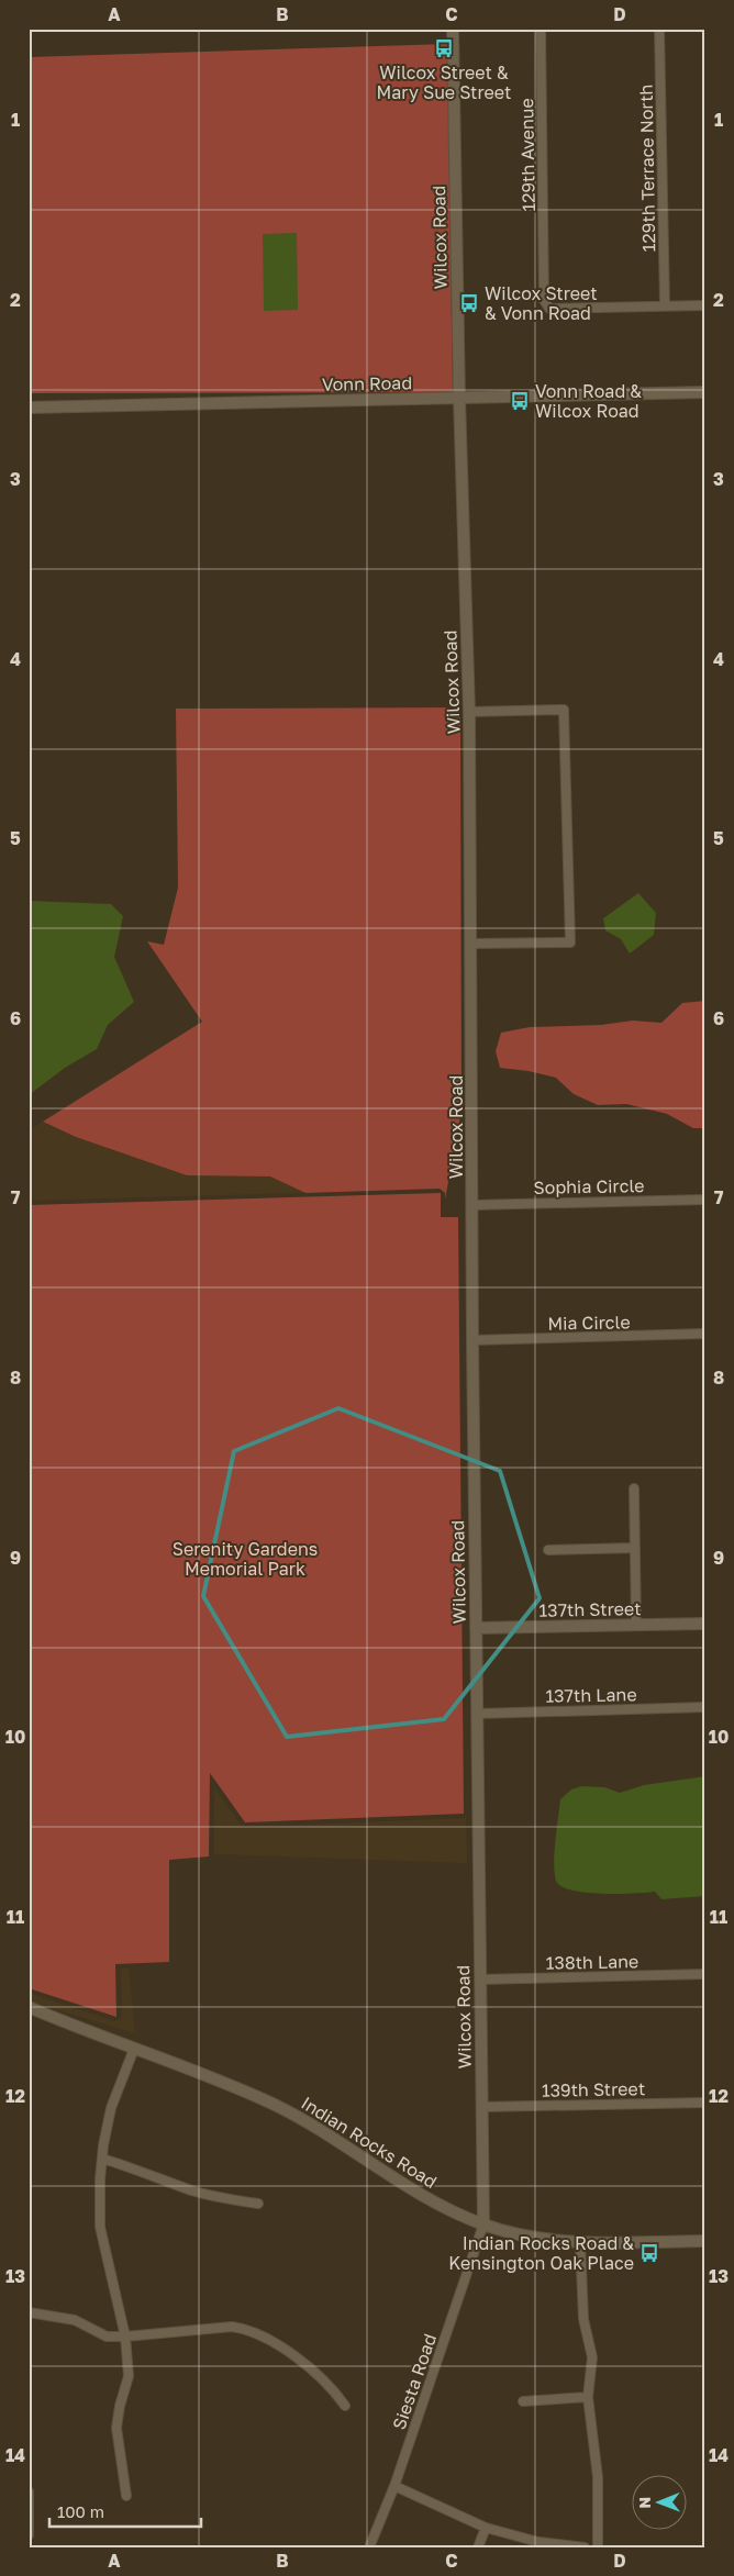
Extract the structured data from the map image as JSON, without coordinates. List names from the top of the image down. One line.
{"streets":{"street":["129th Avenue","129th Terrace North","Wilcox Road","Vonn Road","Sophia Circle","Mia Circle","137th Street","137th Lane","138th Lane","139th Street","Indian Rocks Road","Siesta Road"]},"crossings":[["129th Avenue","129th Terrace North"],["Wilcox Road","Vonn Road"],["Wilcox Road","Sophia Circle"],["Wilcox Road","Mia Circle"],["Wilcox Road","137th Street"],["Wilcox Road","137th Lane"],["Wilcox Road","138th Lane"],["Wilcox Road","139th Street"],["Wilcox Road","Indian Rocks Road"],["Wilcox Road","Siesta Road"],["Indian Rocks Road","Siesta Road"]],"parks":["Serenity Gardens Memorial Park"],"places":{"bus stop":["Wilcox Street & Mary Sue Street","Wilcox Street & Vonn Road","Vonn Road & Wilcox Road","Indian Rocks Road & Kensington Oak Place"]},"scale_bar":"100 m","north":"left","grid":{"columns":["A","B","C","D"],"rows":["1","2","3","4","5","6","7","8","9","10","11","12","13","14"]}}
